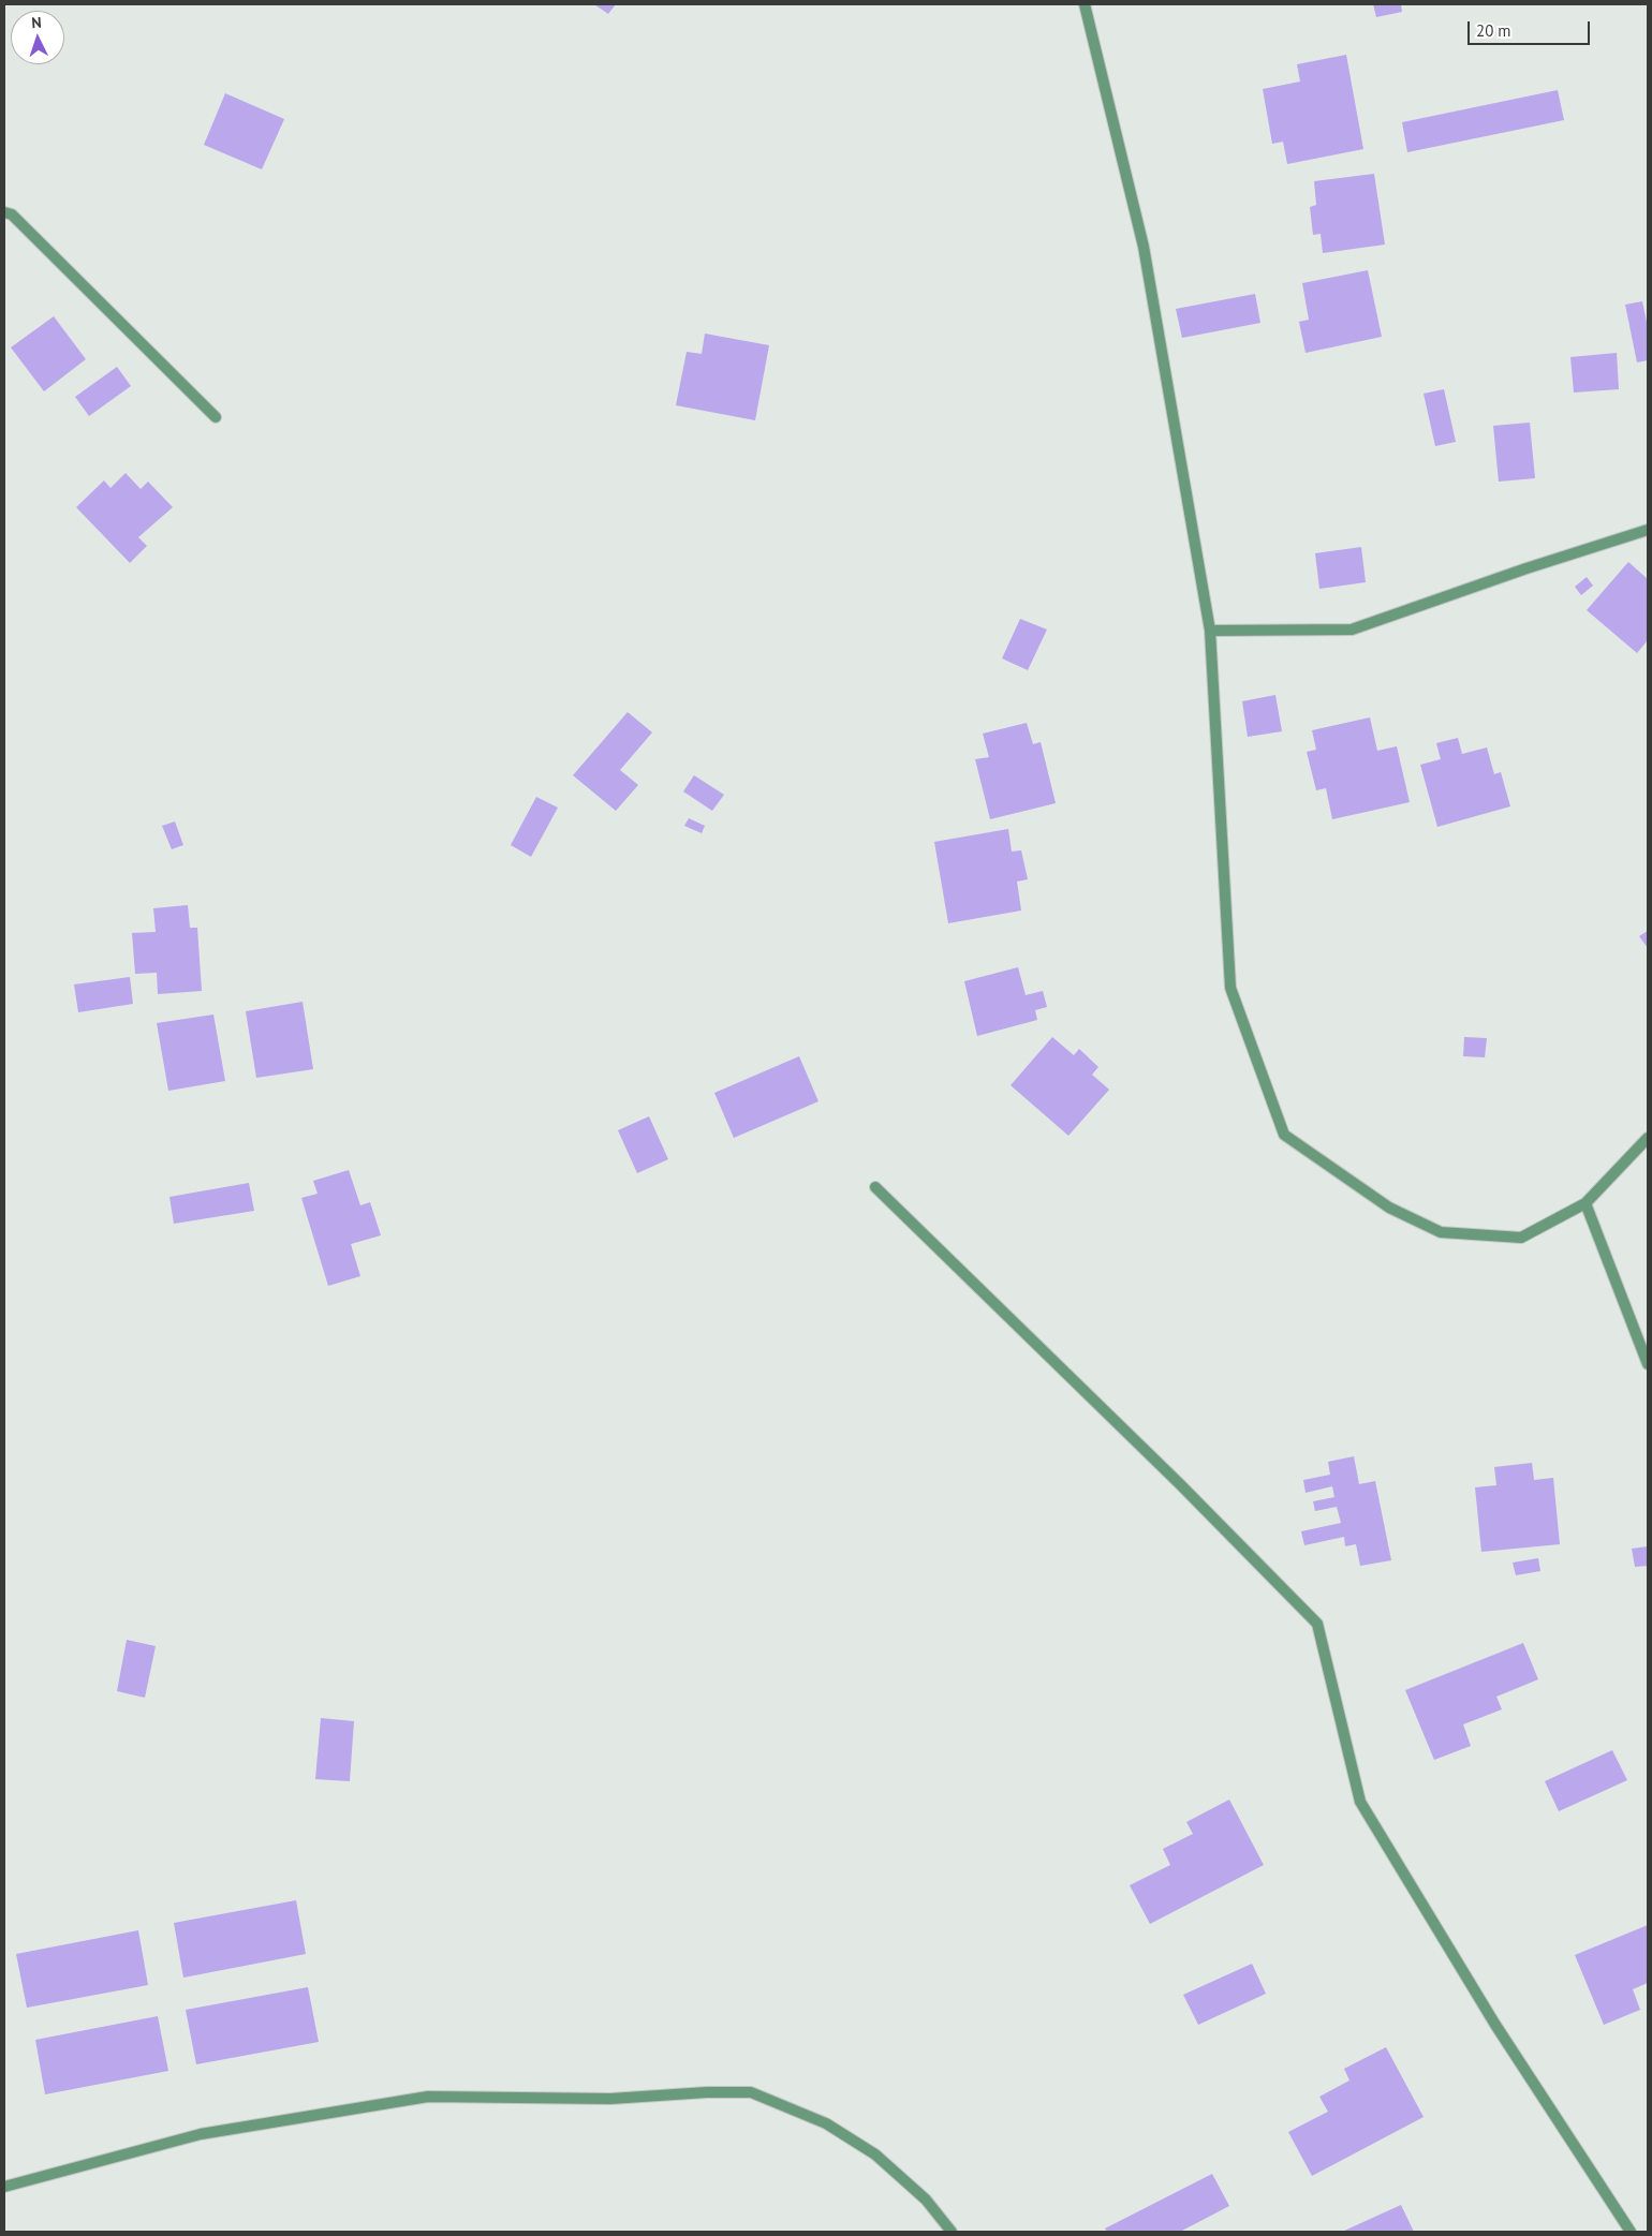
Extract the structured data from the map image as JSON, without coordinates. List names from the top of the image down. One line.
{"scale_bar":"20 m","north":"top"}
